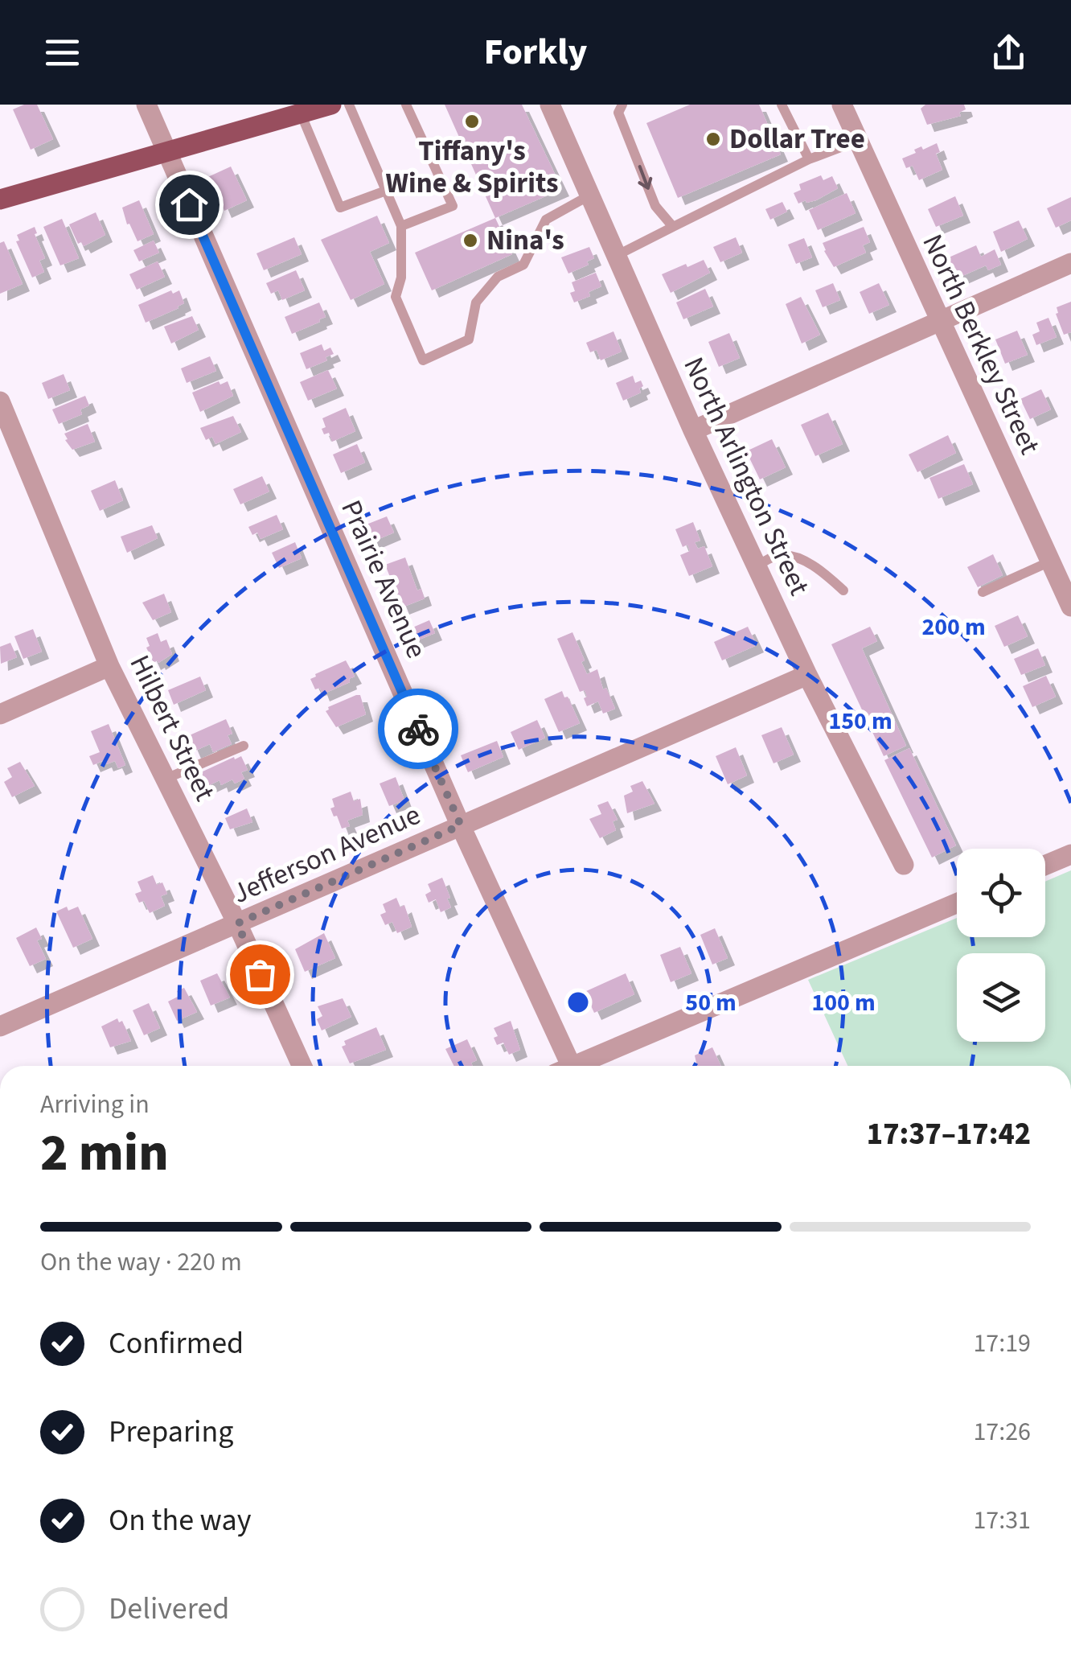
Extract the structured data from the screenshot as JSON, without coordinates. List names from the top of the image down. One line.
{"streets":{"street":["North Berkley Street","North Arlington Street","Prairie Avenue","Hilbert Street","Jefferson Avenue"]},"crossings":[["North Arlington Street","Jefferson Avenue"],["Prairie Avenue","Jefferson Avenue"],["Hilbert Street","Jefferson Avenue"]],"places":["Tiffany's Wine & Spirits","Dollar Tree","Nina's"],"page":{"header":"Forkly","heading":["2 min","Arriving in","17:37–17:42"],"bar":"On the way · 220 m","list":[["Confirmed","17:19"],["Preparing","17:26"],["On the way","17:31"],"Delivered"]},"rings":["200 m","150 m","50 m","100 m"]}
